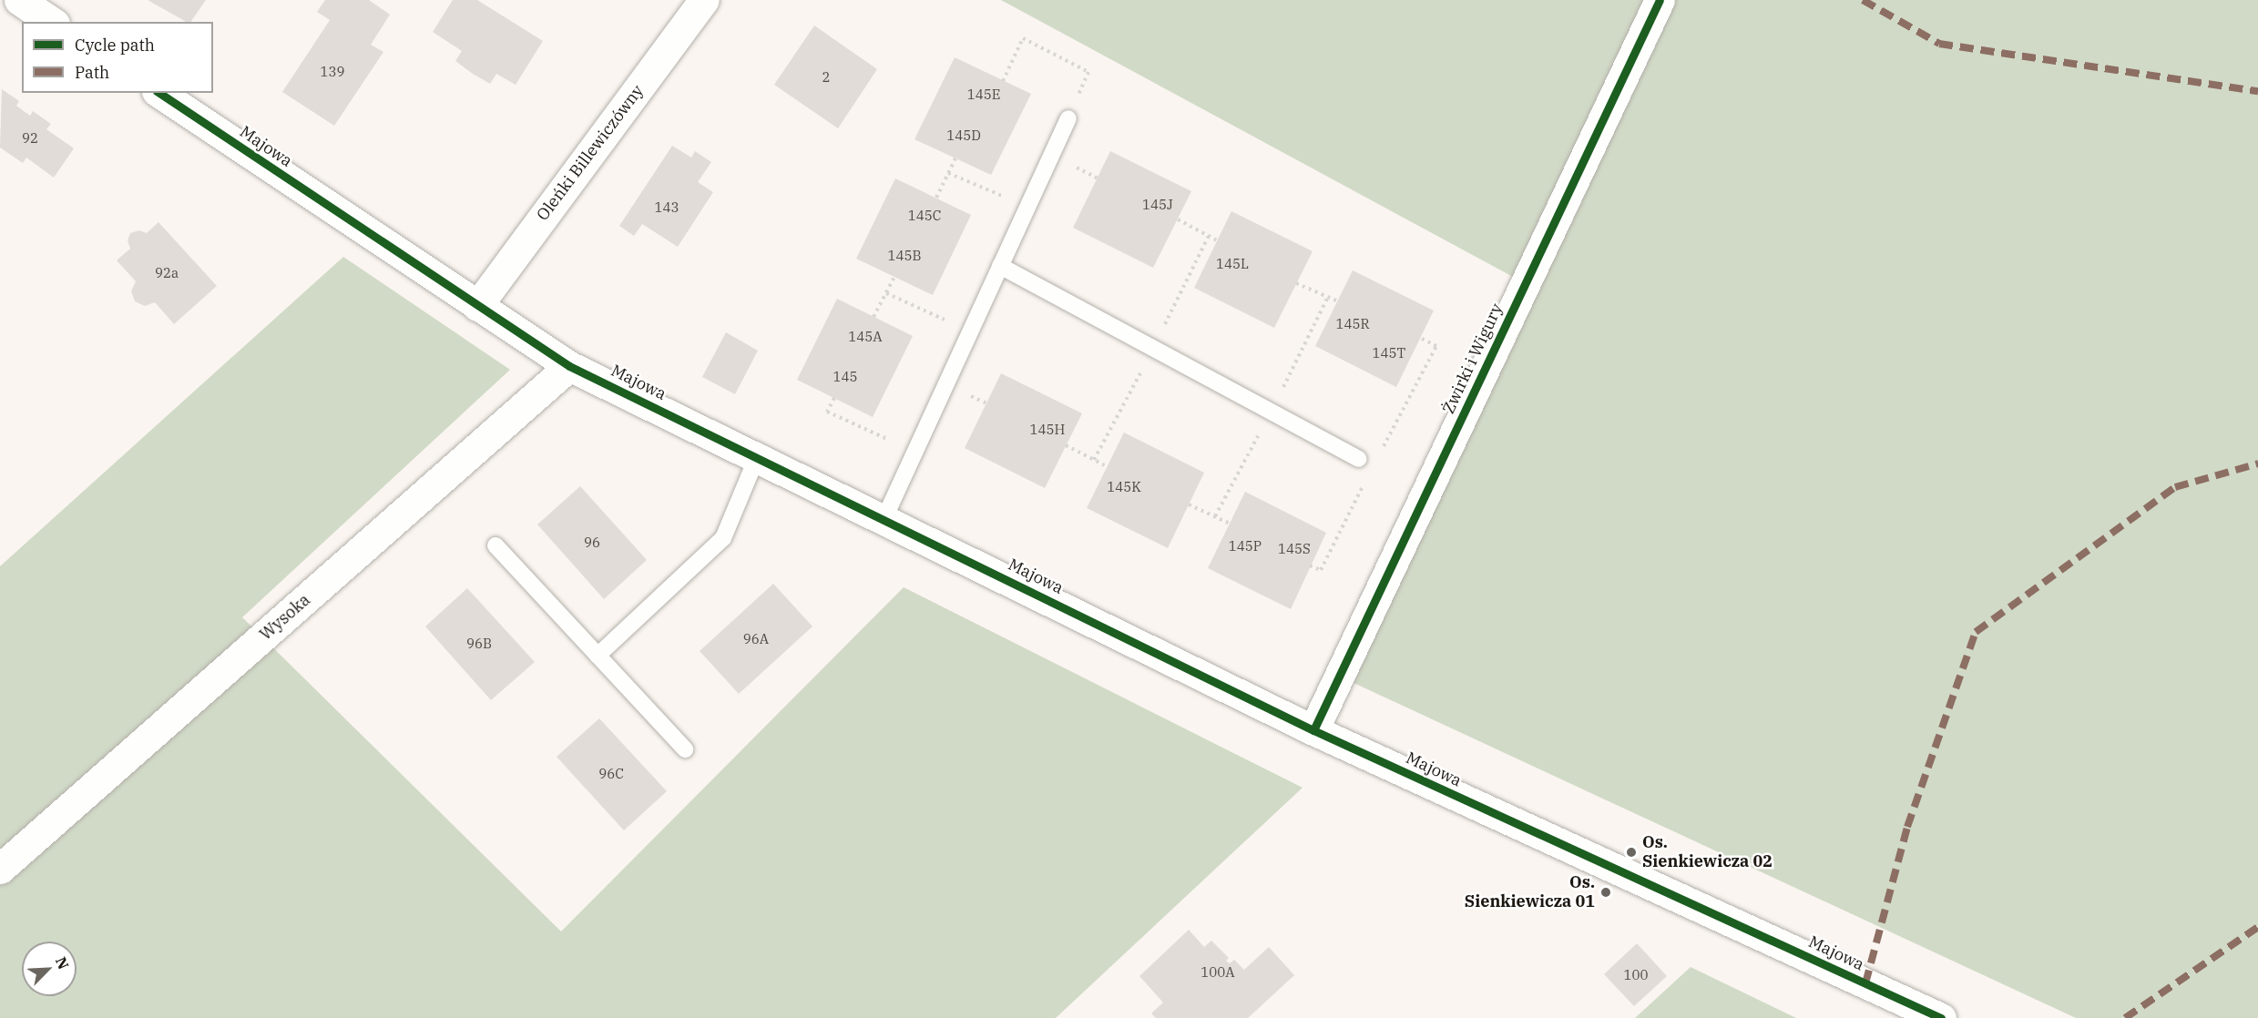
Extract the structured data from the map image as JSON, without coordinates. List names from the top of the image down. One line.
{"streets":{"street":["Majowa","Oleńki Billewiczówny","Żwirki i Wigury","Wysoka"]},"crossings":[["Majowa","Oleńki Billewiczówny"],["Majowa","Żwirki i Wigury"],["Majowa","Wysoka"]],"places":["Os. Sienkiewicza 02","Os. Sienkiewicza 01"],"house_numbers":["139","2","145E","145D","92","145J","143","145C","145B","145L","92a","145R","145A","145T","145","145H","145K","96","145P","145S","96A","96B","96C","100A","100"],"legend":["Cycle path","Path"],"north":"top right"}
